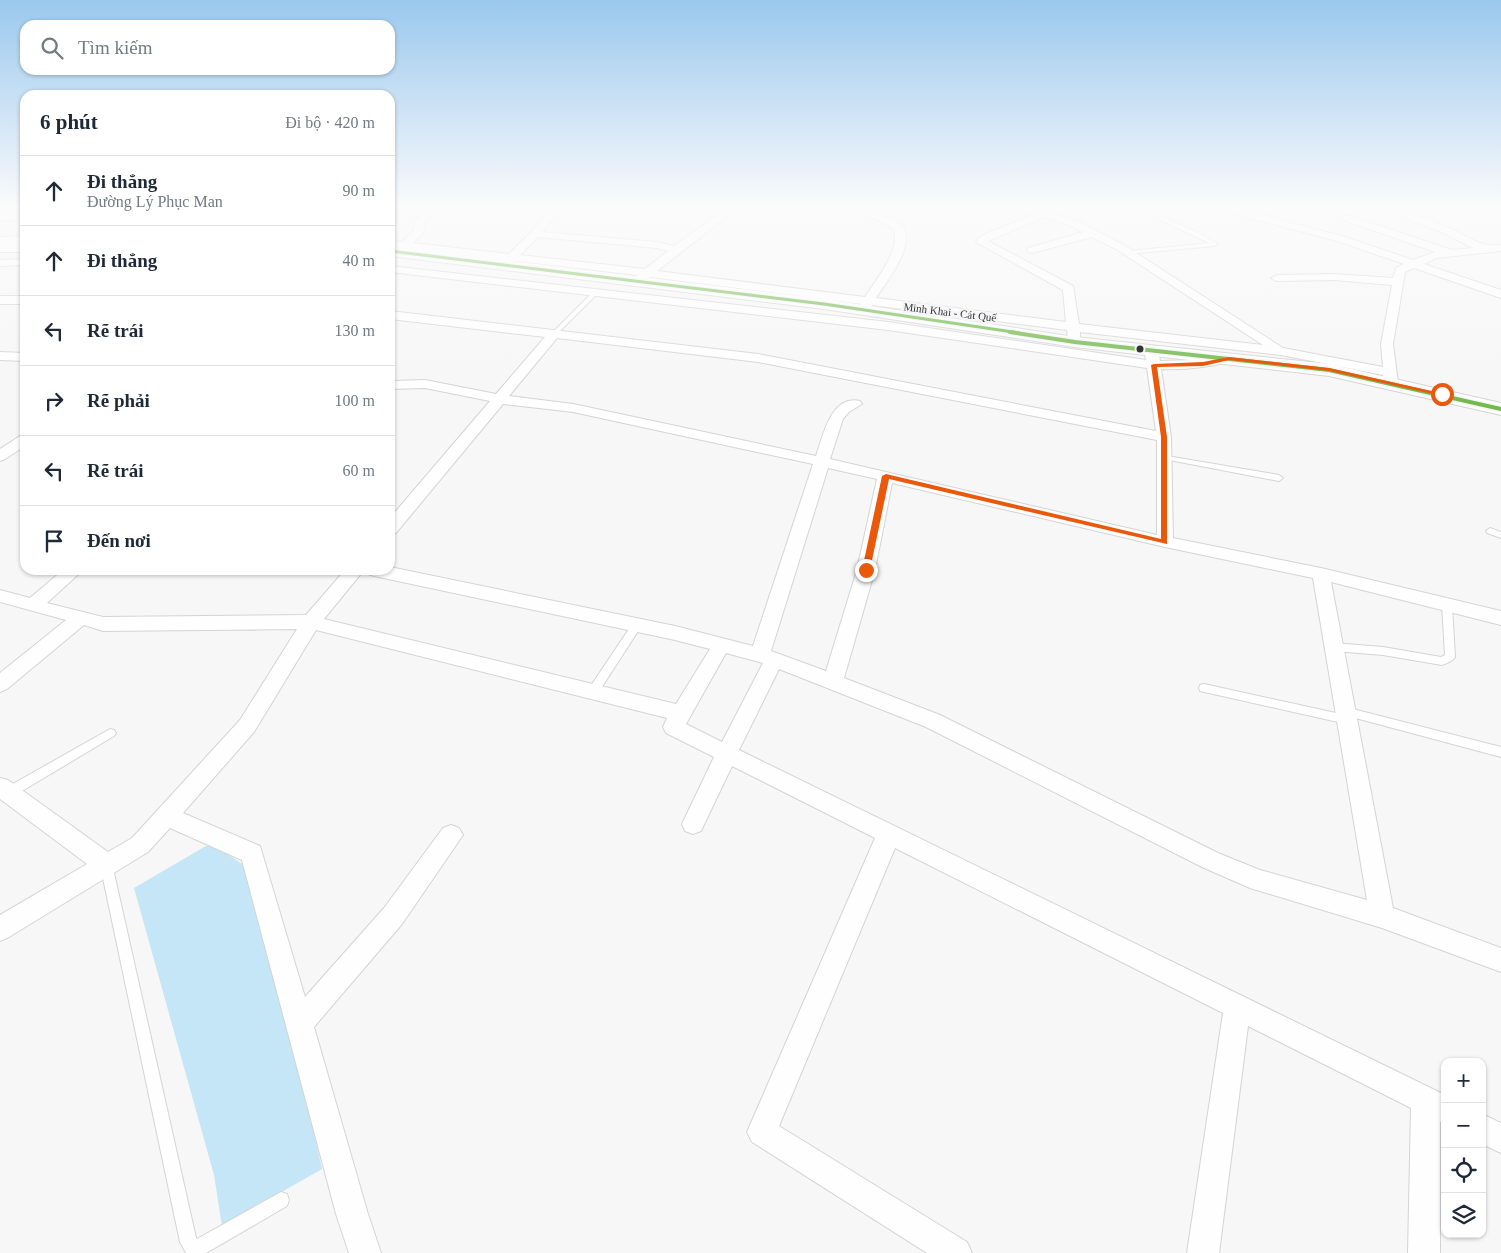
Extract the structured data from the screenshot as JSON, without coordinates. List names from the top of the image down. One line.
{"page":{"search":"Tìm kiếm","heading":["6 phút","Đi bộ · 420 m"],"list":[["Đi thẳng","Đường Lý Phục Man","90 m"],["Đi thẳng","40 m"],["Rẽ trái","130 m"],["Rẽ phải","100 m"],["Rẽ trái","60 m"],"Đến nơi"],"map_buttons":["+","−"]}}
